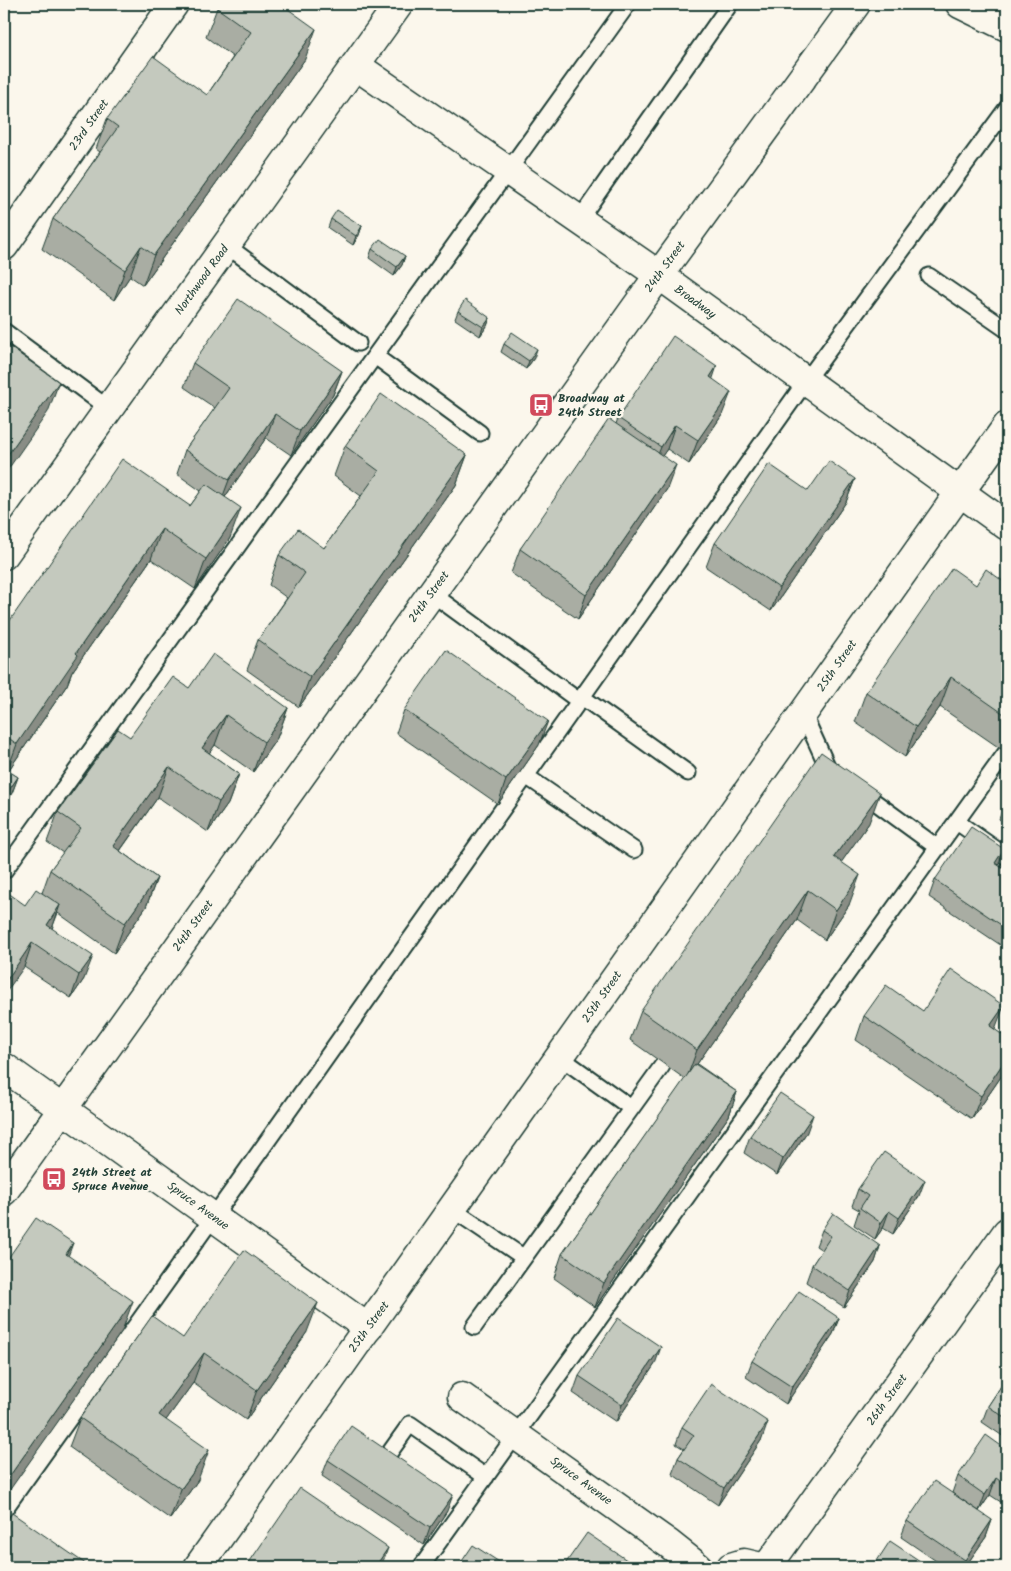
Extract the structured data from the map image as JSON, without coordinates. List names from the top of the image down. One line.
{"streets":{"main road":["23rd Street","24th Street","Northwood Road","Broadway","25th Street","Spruce Avenue","26th Street"]},"crossings":[["24th Street","Broadway"],["24th Street","Spruce Avenue"],["Northwood Road","Broadway"],["Broadway","25th Street"],["25th Street","Spruce Avenue"]],"places":{"bus stop":["Broadway at 24th Street","24th Street at Spruce Avenue"]}}
